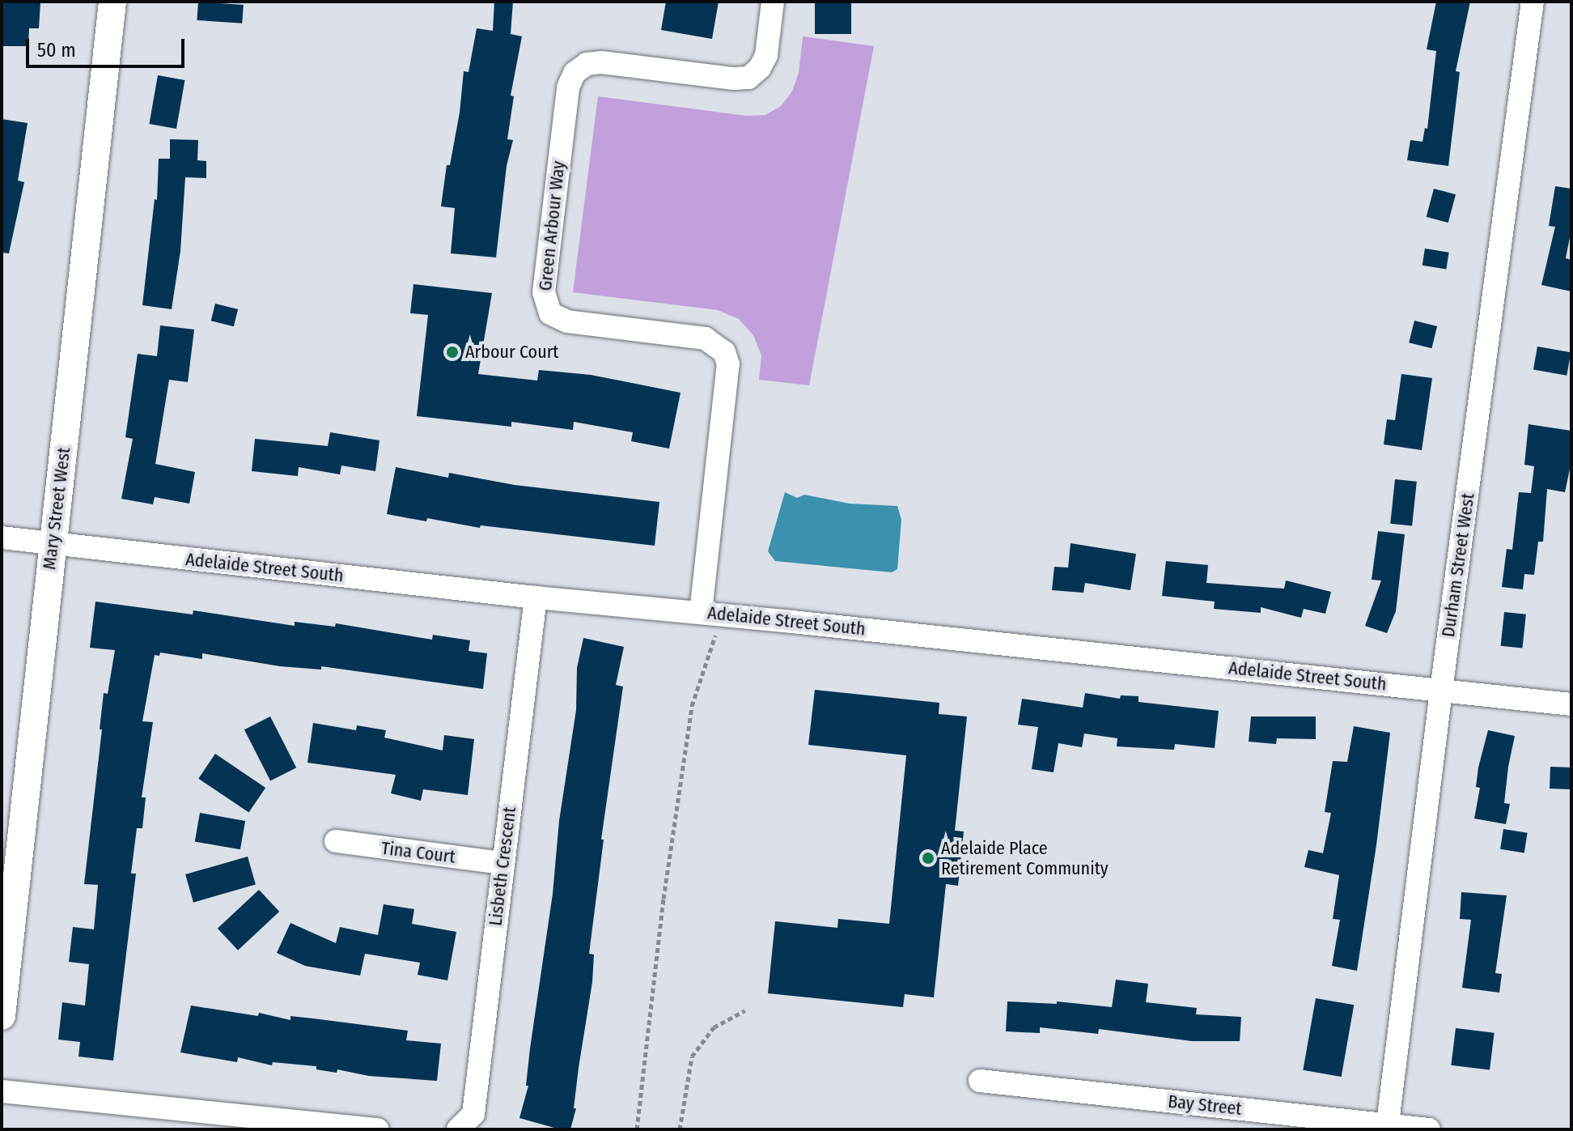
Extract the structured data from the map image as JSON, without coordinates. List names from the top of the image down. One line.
{"streets":{"street":["Green Arbour Way","Mary Street West","Durham Street West","Adelaide Street South","Tina Court","Lisbeth Crescent","Bay Street"]},"crossings":[["Green Arbour Way","Adelaide Street South"],["Mary Street West","Adelaide Street South"],["Durham Street West","Adelaide Street South"],["Durham Street West","Bay Street"],["Adelaide Street South","Lisbeth Crescent"],["Tina Court","Lisbeth Crescent"]],"places":["Arbour Court","Adelaide Place Retirement Community"],"scale_bar":"50 m"}
